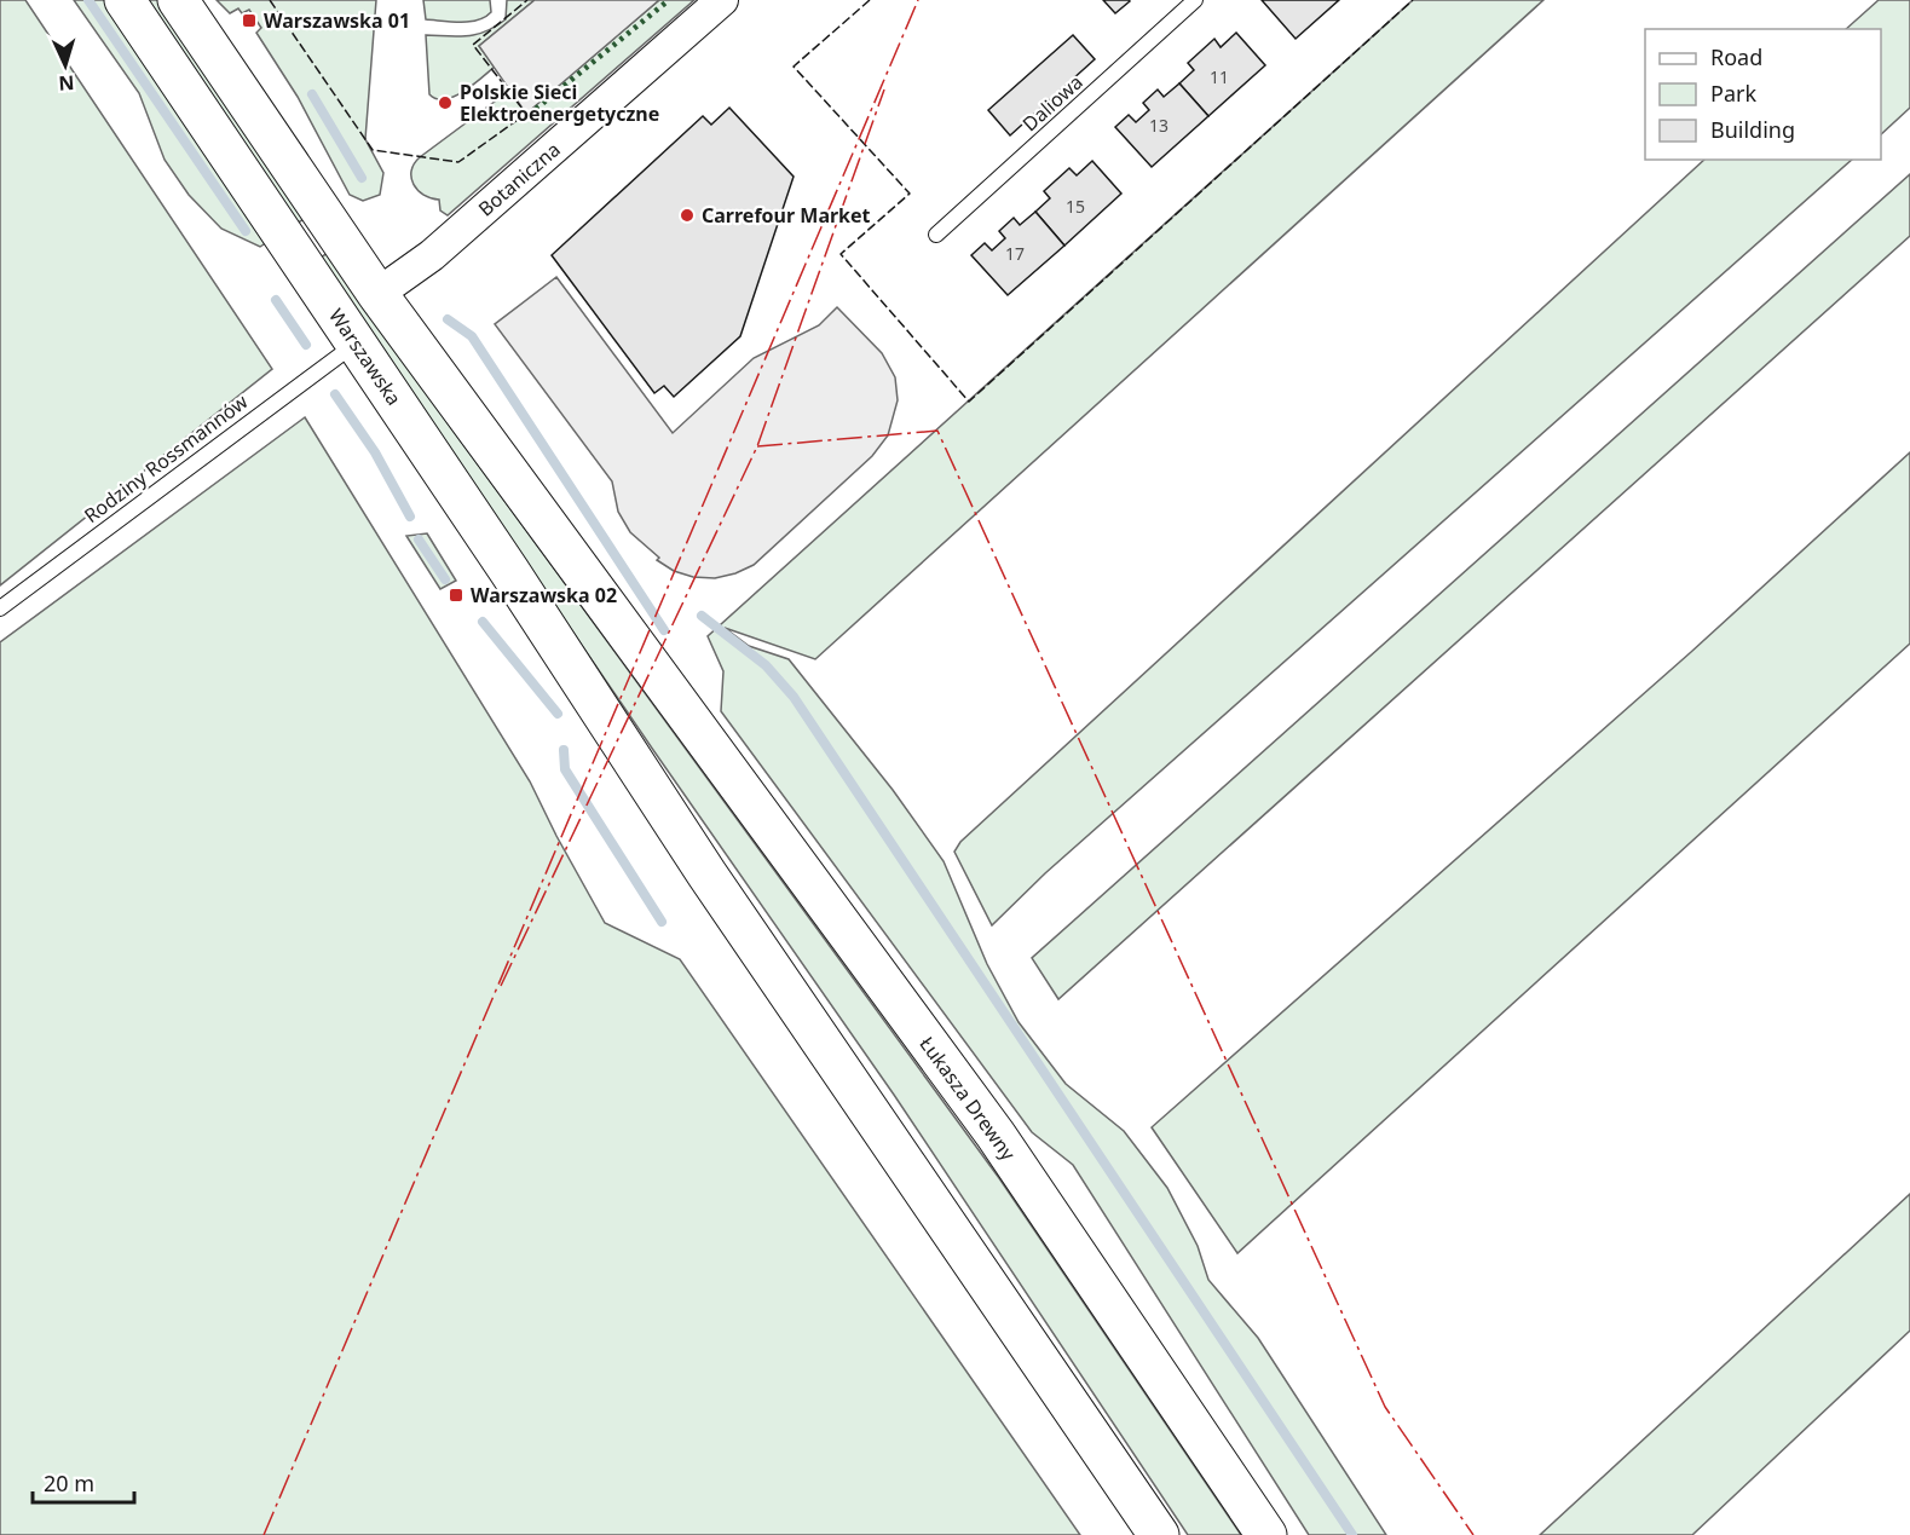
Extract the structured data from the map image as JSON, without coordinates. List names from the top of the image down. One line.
{"streets":{"main road":["Warszawska","Łukasza Drewny"],"street":["Botaniczna"],"lane":["Daliowa","Rodziny Rossmannów"]},"crossings":[["Botaniczna","Łukasza Drewny"],["Warszawska","Rodziny Rossmannów"]],"places":{"transit":["Warszawska 01","Warszawska 02"],"other":["Polskie Sieci Elektroenergetyczne","Carrefour Market"]},"house_numbers":["11","13","15","17"],"legend":["Road","Park","Building"],"scale_bar":"20 m","north":"bottom"}
